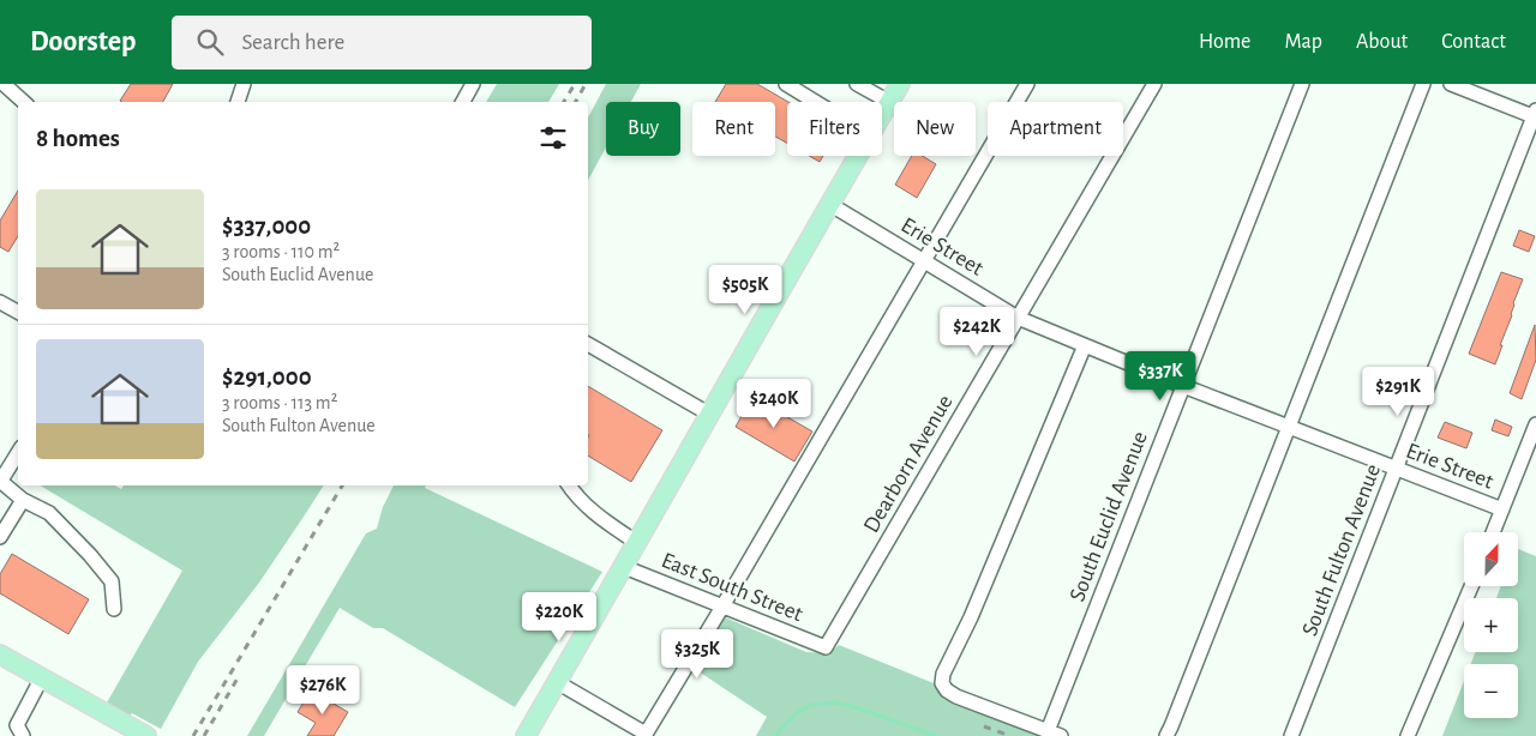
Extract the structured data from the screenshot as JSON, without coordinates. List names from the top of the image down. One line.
{"streets":{"street":["Erie Street","Dearborn Avenue","South Euclid Avenue","South Fulton Avenue","East South Street"]},"crossings":[["Erie Street","Dearborn Avenue"],["Erie Street","South Euclid Avenue"],["Erie Street","South Fulton Avenue"],["Dearborn Avenue","East South Street"]],"north":"top","page":{"header":"Doorstep","search":"Search here","nav":["Home","Map","About","Contact"],"chip":["Buy","Rent","Filters","New","Apartment"],"heading":"8 homes","list":[{"name":"$337,000","note":"3 rooms · 110 m² · South Euclid Avenue"},{"name":"$291,000","note":"3 rooms · 113 m² · South Fulton Avenue"}],"price":["$505K","$242K","$337K","$291K","$240K","$220K","$325K","$276K"],"map_buttons":["+","−"]}}
